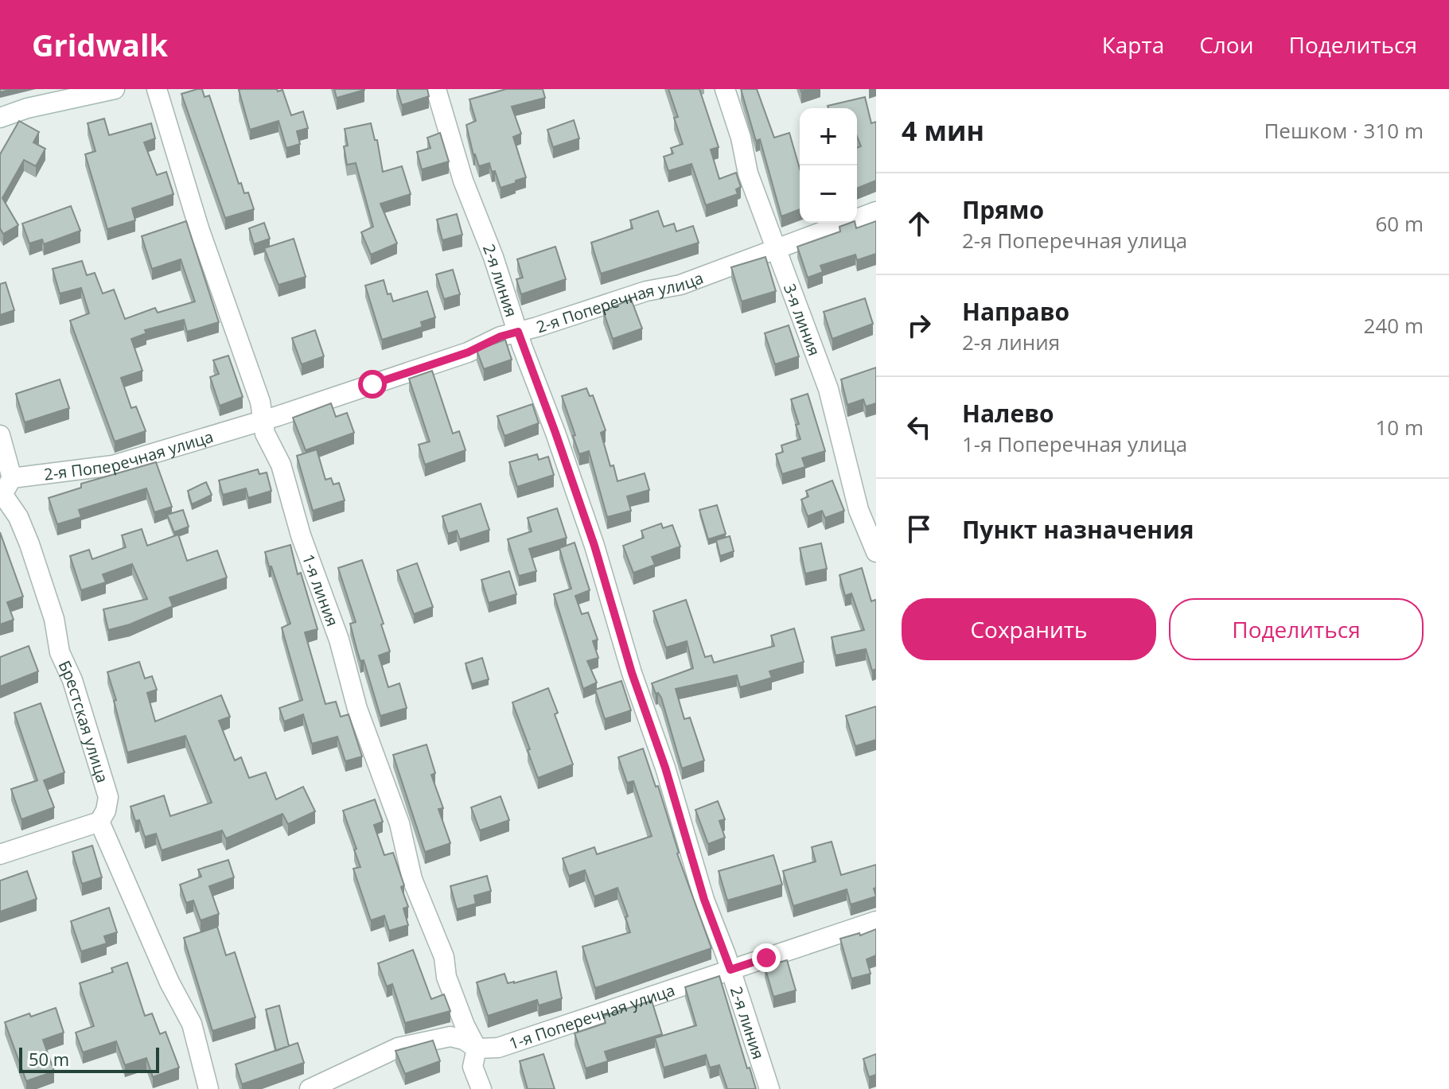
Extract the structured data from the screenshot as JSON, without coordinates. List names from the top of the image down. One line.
{"streets":{"street":["2-я линия","2-я Поперечная улица","3-я линия","1-я линия","Брестская улица","1-я Поперечная улица"]},"crossings":[["2-я линия","2-я Поперечная улица"],["2-я линия","1-я Поперечная улица"],["2-я Поперечная улица","3-я линия"],["2-я Поперечная улица","1-я линия"],["2-я Поперечная улица","Брестская улица"],["1-я линия","1-я Поперечная улица"]],"scale_bar":"50 m","page":{"header":"Gridwalk","nav":["Карта","Слои","Поделиться"],"heading":["4 мин","Пешком · 310 m"],"map_buttons":["+","−"],"list":[["Прямо","2-я Поперечная улица","60 m"],["Направо","2-я линия","240 m"],["Налево","1-я Поперечная улица","10 m"],"Пункт назначения"],"buttons":["Сохранить","Поделиться"],"scale":"50 m"}}
